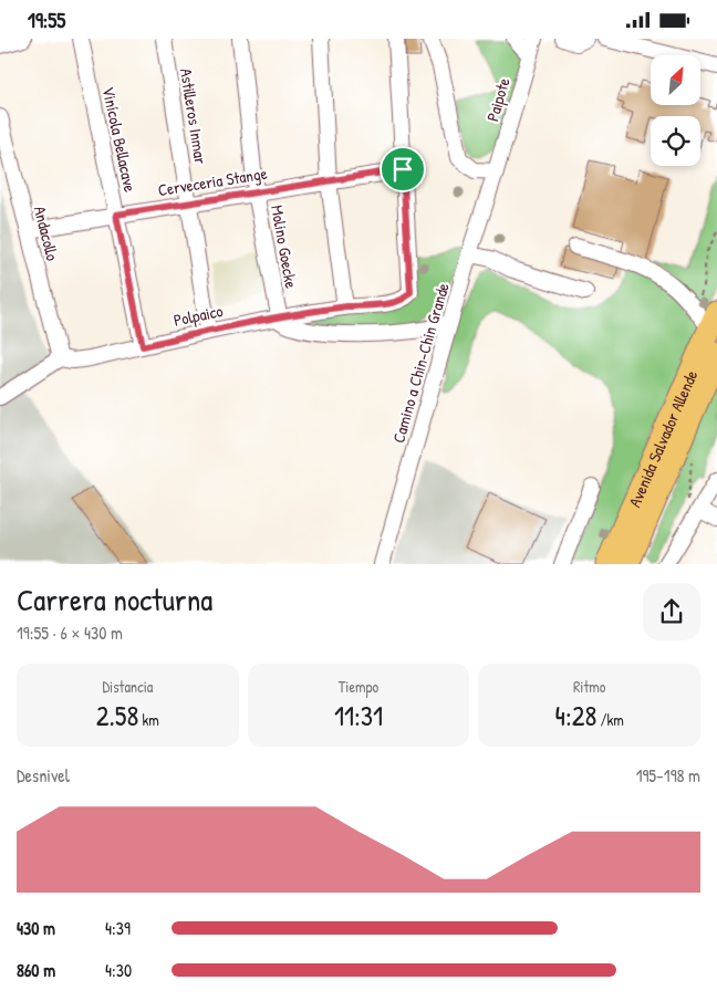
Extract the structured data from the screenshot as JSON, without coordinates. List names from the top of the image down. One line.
{"streets":{"highway":["Avenida Salvador Allende"],"street":["Paipote","Astilleros Inmar","Vinícola Bellacave","Cerveceria Stange","Andacollo","Molino Goecke","Polpaico","Camino a Chin-Chin Grande"]},"crossings":[["Paipote","Camino a Chin-Chin Grande"],["Astilleros Inmar","Cerveceria Stange"],["Astilleros Inmar","Polpaico"],["Vinícola Bellacave","Cerveceria Stange"],["Vinícola Bellacave","Polpaico"],["Cerveceria Stange","Andacollo"],["Cerveceria Stange","Molino Goecke"],["Cerveceria Stange","Polpaico"],["Andacollo","Polpaico"],["Molino Goecke","Polpaico"]],"north":"top right","page":{"status":"19:55","heading":["Carrera nocturna","19:55 · 6 × 430 m"],"stats":[["Distancia","2.58 km"],["Tiempo","11:31"],["Ritmo","4:28 /km"]],"chart":["Desnivel","195–198 m"],"list":[{"name":"430 m","note":"4:39"},{"name":"860 m","note":"4:30"}]}}
